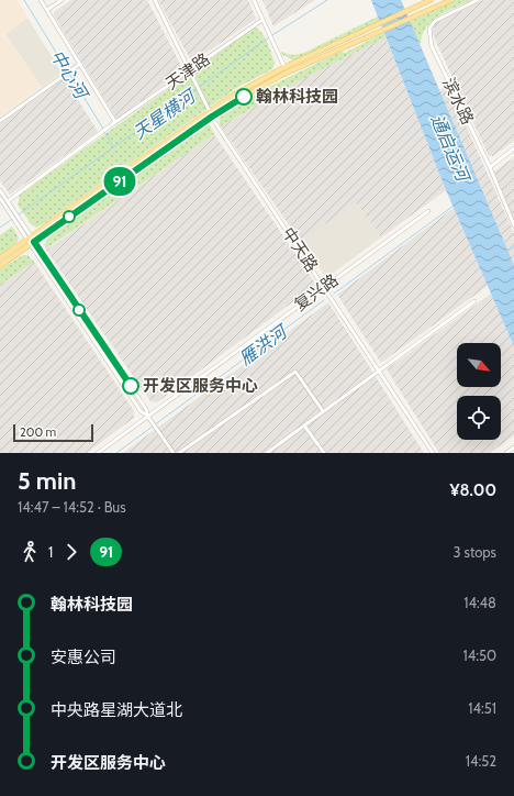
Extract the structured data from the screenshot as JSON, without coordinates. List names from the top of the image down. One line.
{"streets":{"street":["天津路","滨水路","中天路","复兴路"]},"crossings":[["天津路","中天路"],["中天路","复兴路"]],"water":["中心河","天星横河","通启运河","雁洪河"],"places":["翰林科技园","开发区服务中心"],"lines":["bus line 91"],"scale_bar":"200 m","north":"bottom right","page":{"on_map":"91","scale":"200 m","heading":["5 min","14:47 – 14:52 · Bus","¥8.00"],"legs":["1","91","3 stops"],"list":[{"name":"翰林科技园","value":"14:48"},{"name":"安惠公司","value":"14:50"},{"name":"中央路星湖大道北","value":"14:51"},{"name":"开发区服务中心","value":"14:52"}]}}
